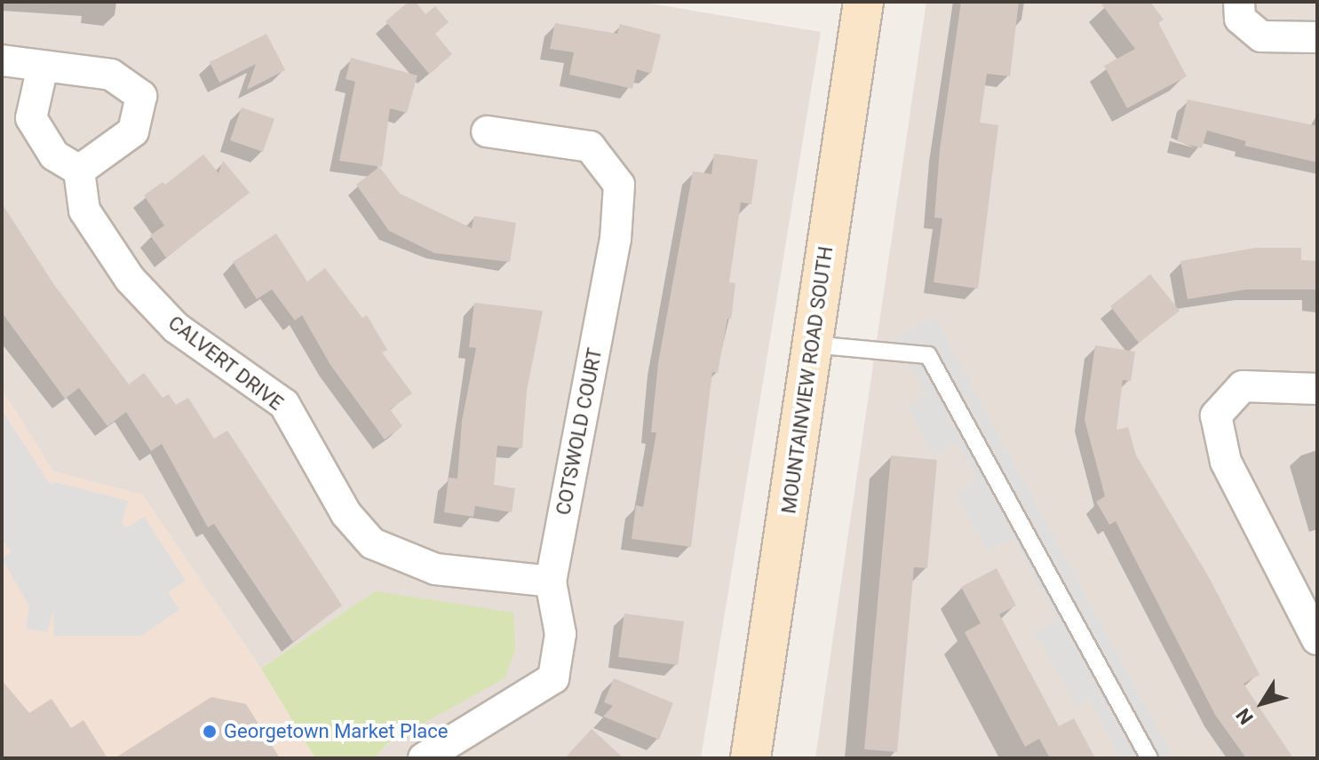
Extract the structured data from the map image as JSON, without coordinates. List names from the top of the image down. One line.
{"streets":{"main road":["MOUNTAINVIEW ROAD SOUTH"],"street":["CALVERT DRIVE","COTSWOLD COURT"]},"crossings":[["CALVERT DRIVE","COTSWOLD COURT"]],"places":["Georgetown Market Place"],"north":"bottom left"}
